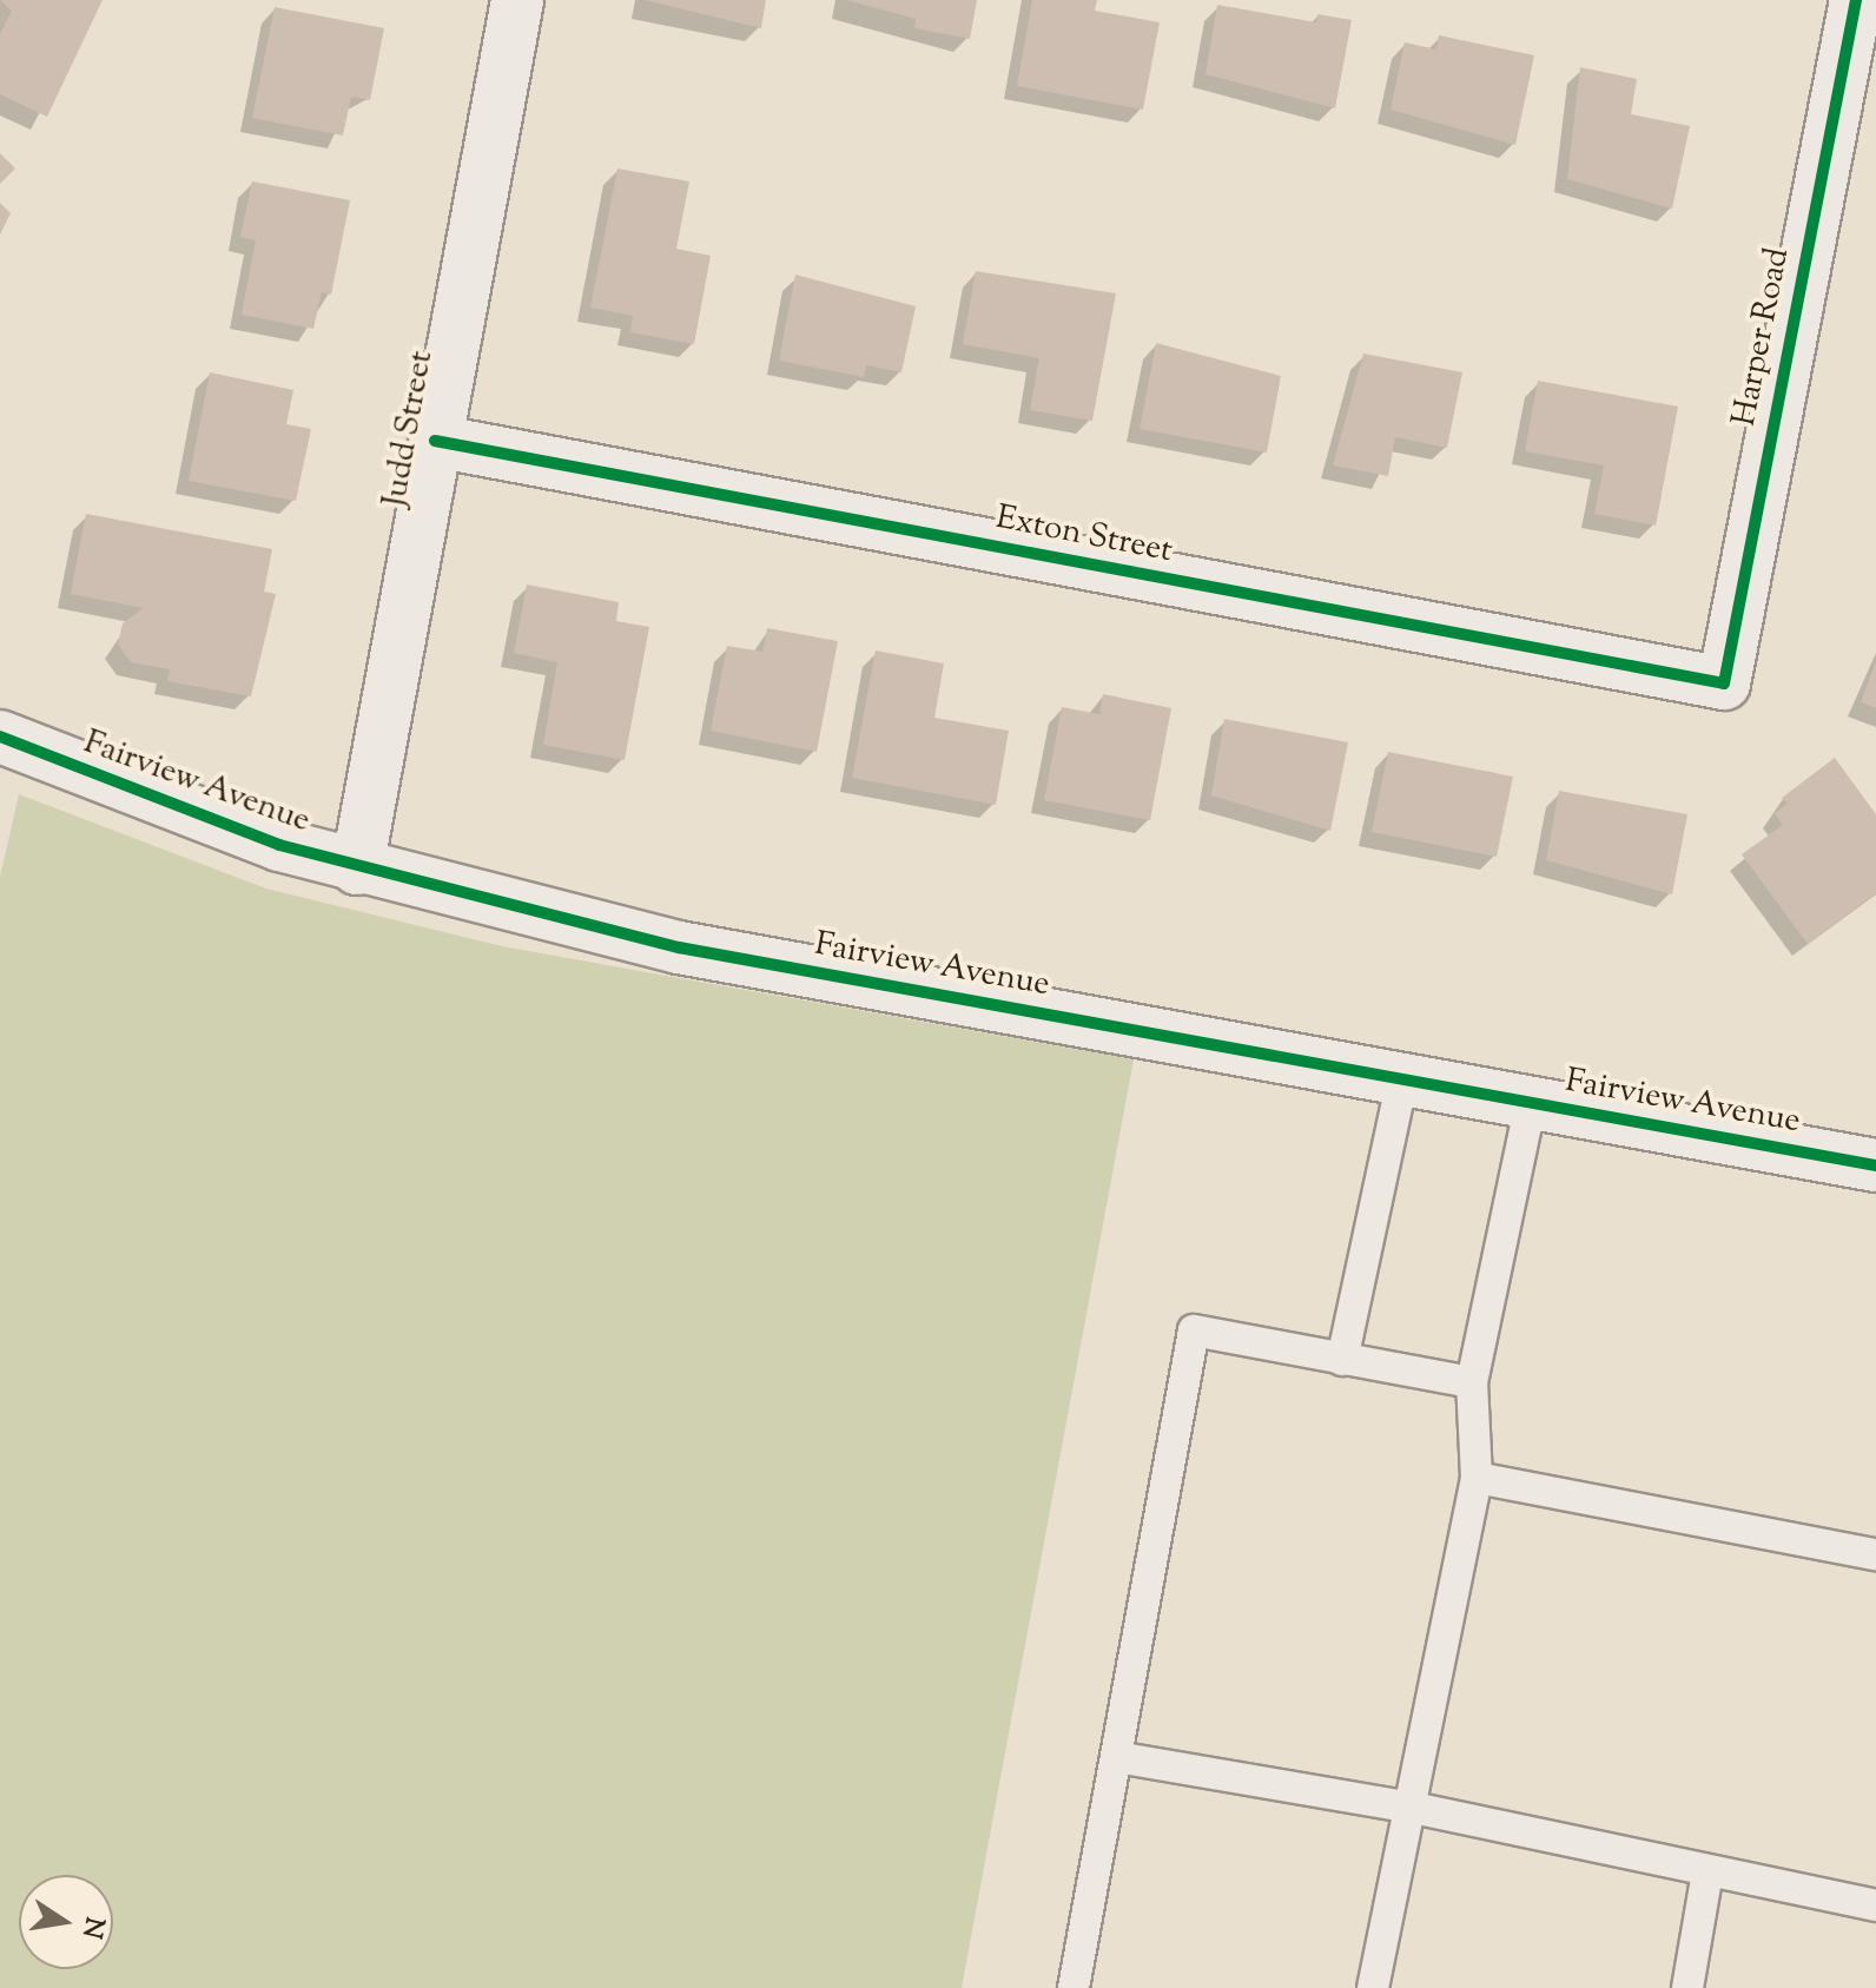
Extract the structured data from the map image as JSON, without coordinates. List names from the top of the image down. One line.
{"streets":{"street":["Harper Road","Judd Street","Exton Street","Fairview Avenue"]},"crossings":[["Harper Road","Exton Street"],["Judd Street","Exton Street"],["Judd Street","Fairview Avenue"]],"north":"right"}
